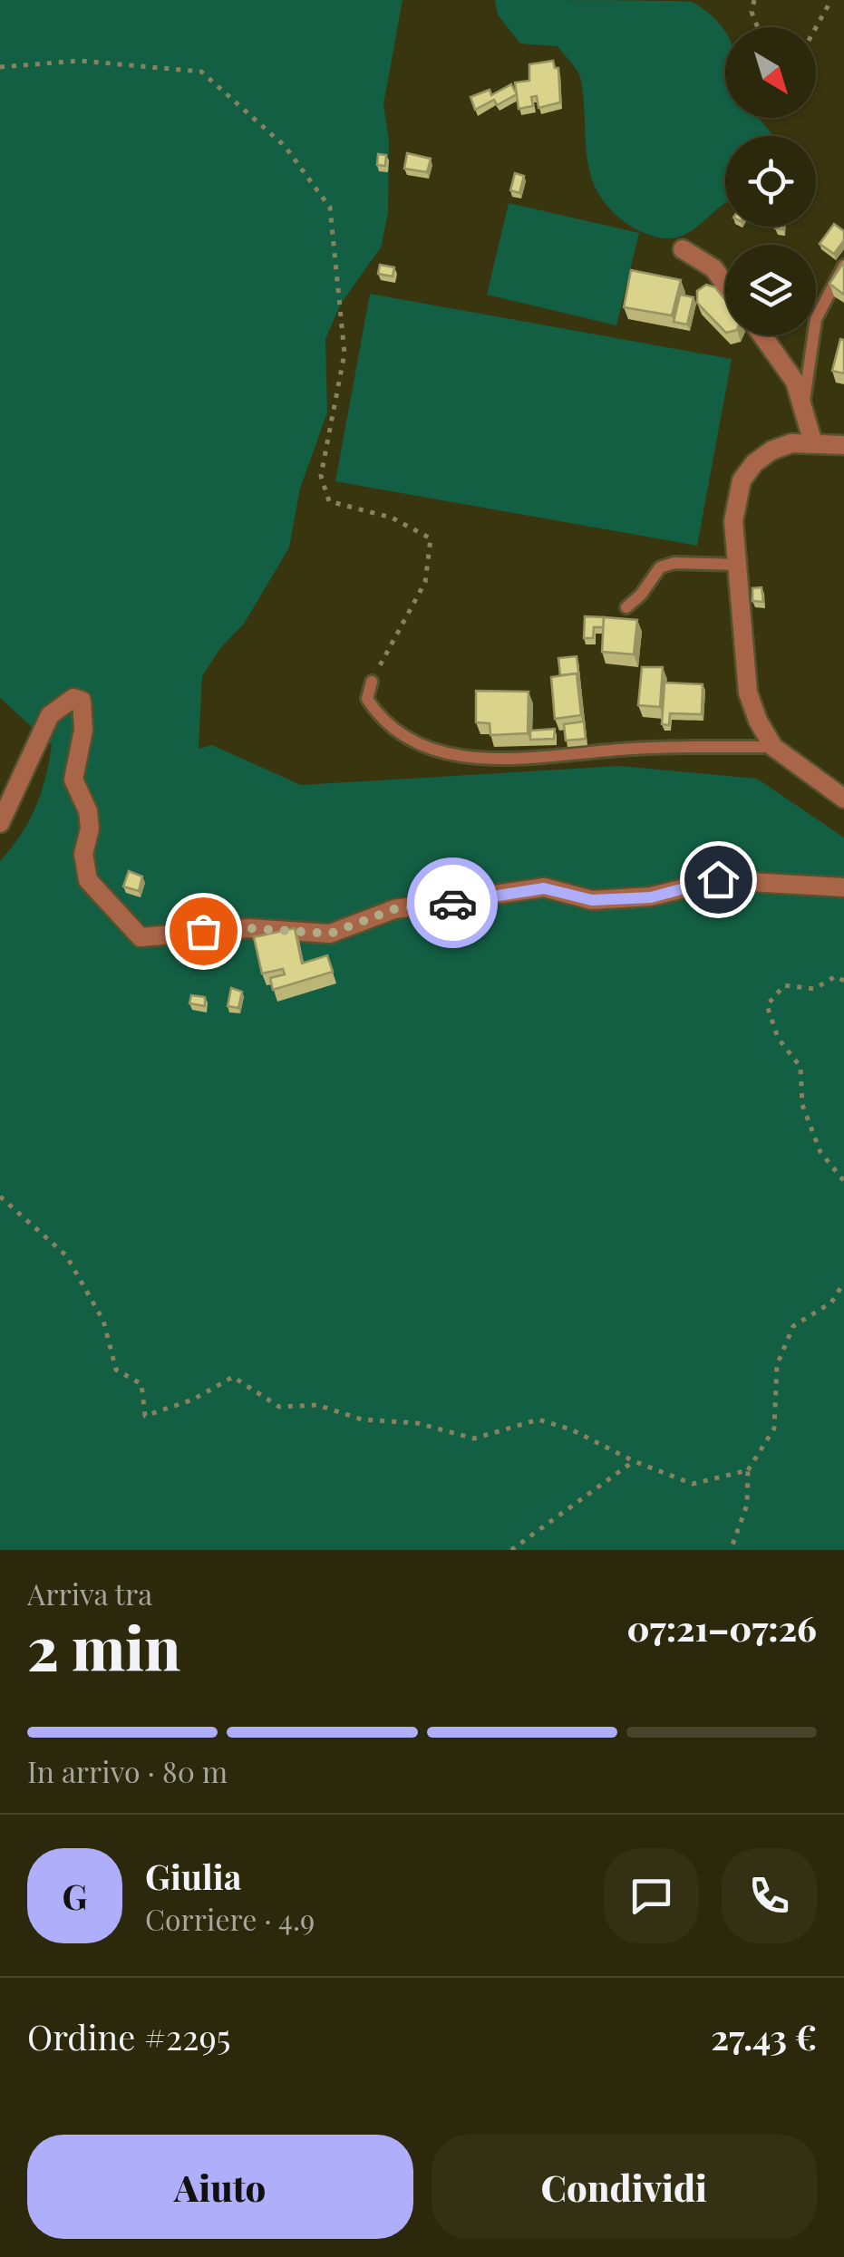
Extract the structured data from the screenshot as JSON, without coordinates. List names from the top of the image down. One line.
{"north":"bottom right","page":{"heading":["2 min","Arriva tra","07:21–07:26"],"panel":["Giulia","Corriere · 4.9","Ordine #2295","27.43 €"],"bar":"In arrivo · 80 m","round":"G","buttons":["Aiuto","Condividi"]}}
